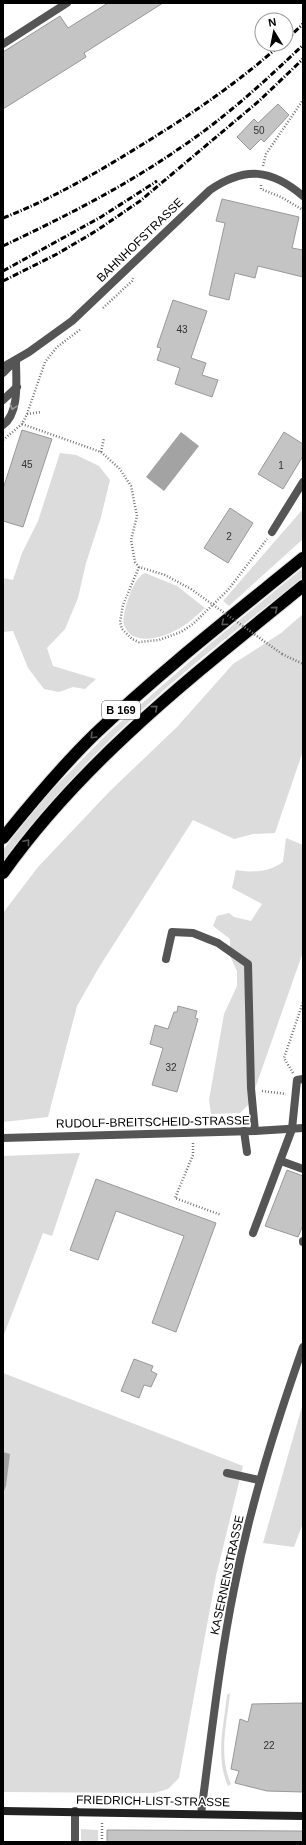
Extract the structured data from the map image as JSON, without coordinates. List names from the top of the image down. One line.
{"streets":{"highway":["B 169"],"street":["BAHNHOFSTRASSE","RUDOLF-BREITSCHEID-STRASSE","KASERNENSTRASSE","FRIEDRICH-LIST-STRASSE"]},"crossings":[["KASERNENSTRASSE","FRIEDRICH-LIST-STRASSE"]],"house_numbers":["50","43","45","1","2","32","22"],"north":"top"}
